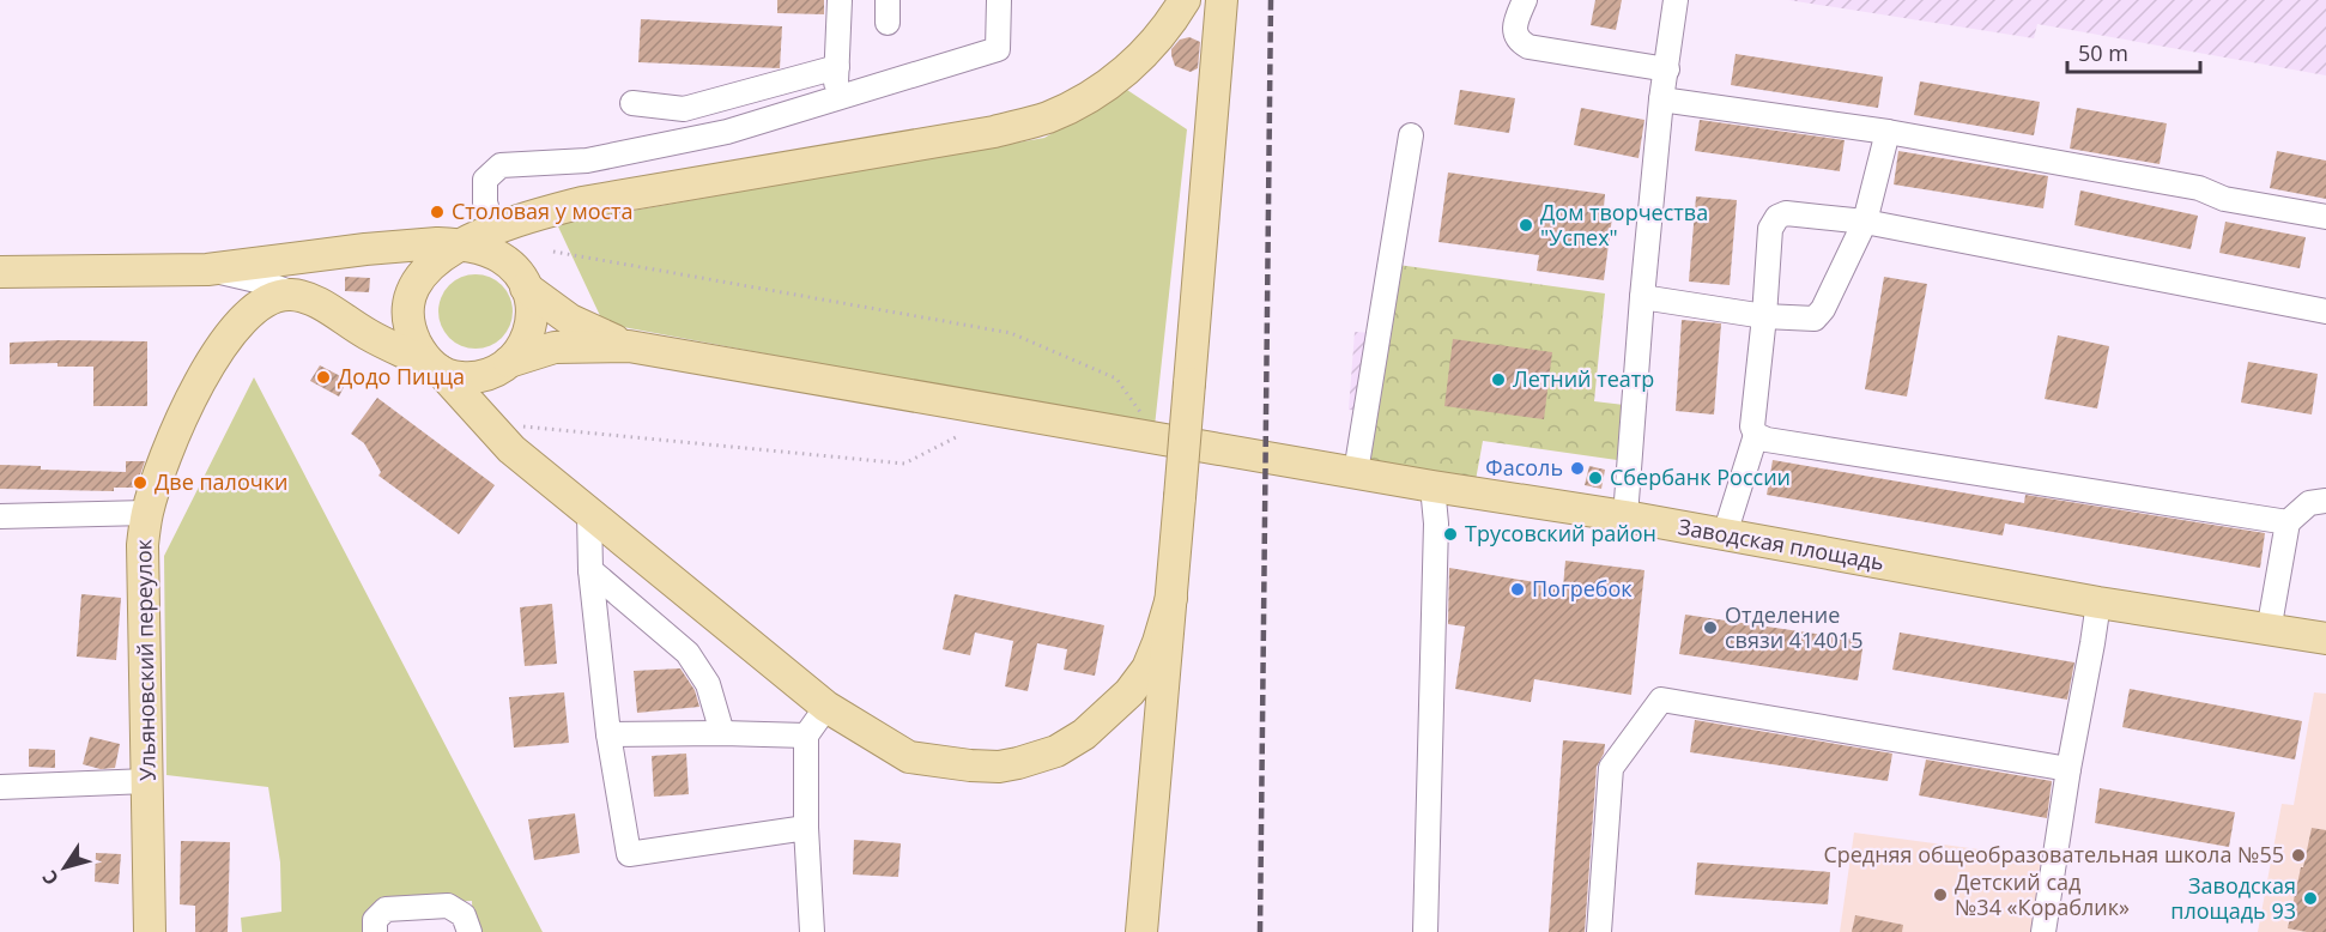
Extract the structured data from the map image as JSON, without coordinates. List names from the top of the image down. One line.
{"streets":{"main road":["Заводская площадь","Ульяновский переулок"]},"places":["Столовая у моста","Дом творчества \"Успех\"","Додо Пицца","Летний театр","Фасоль","Сбербанк России","Две палочки","Трусовский район","Погребок","Отделение связи 414015","Средняя общеобразовательная школа №55","Детский сад №34 «Кораблик»","Заводская площадь 93"],"scale_bar":"50 m","north":"bottom left"}
